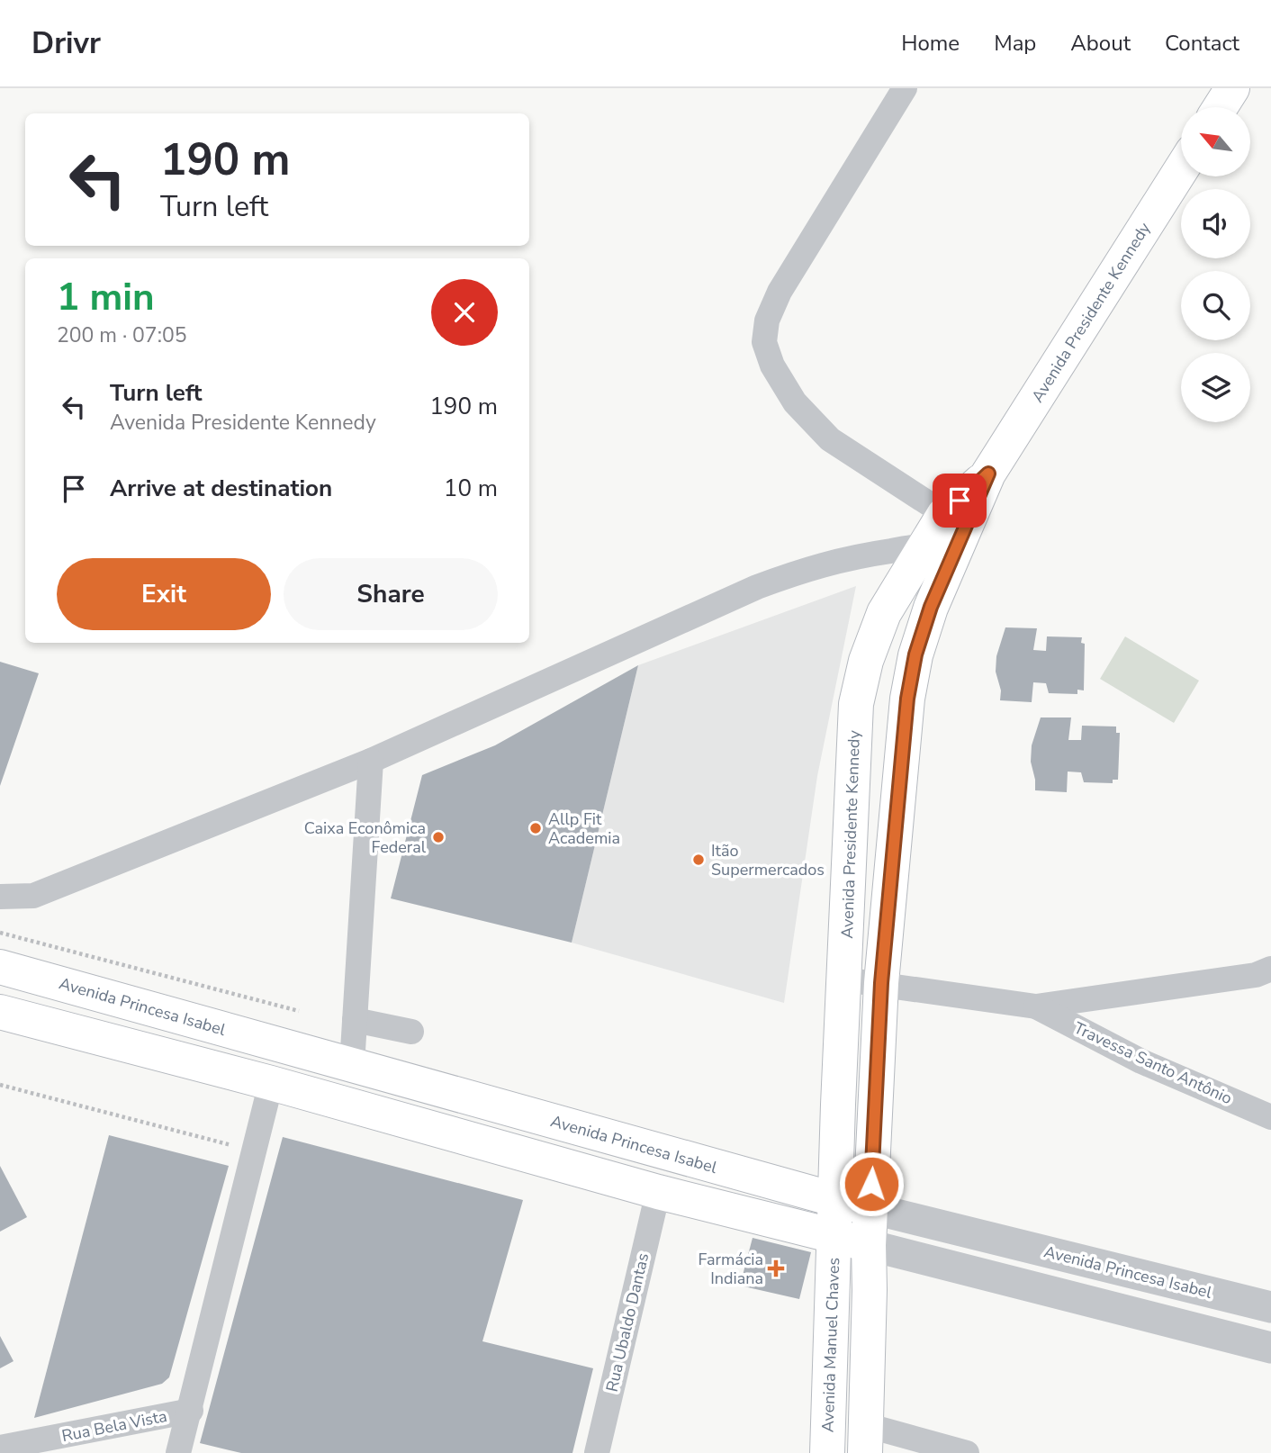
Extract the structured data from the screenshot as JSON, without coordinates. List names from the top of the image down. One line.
{"streets":{"main road":["Avenida Presidente Kennedy","Avenida Princesa Isabel","Avenida Manuel Chaves"],"street":["Travessa Santo Antônio","Rua Ubaldo Dantas","Rua Bela Vista"]},"crossings":[["Avenida Presidente Kennedy","Avenida Princesa Isabel"],["Avenida Presidente Kennedy","Avenida Manuel Chaves"]],"places":{"other":["Allp Fit Academia","Caixa Econômica Federal","Itão Supermercados"],"health":["Farmácia Indiana"]},"north":"top left","page":{"header":"Drivr","nav":["Home","Map","About","Contact"],"turn":["190 m","Turn left"],"heading":["1 min","200 m · 07:05"],"list":[{"name":"Turn left","note":"Avenida Presidente Kennedy","value":"190 m"},{"name":"Arrive at destination","value":"10 m"}],"buttons":["Exit","Share"]}}
